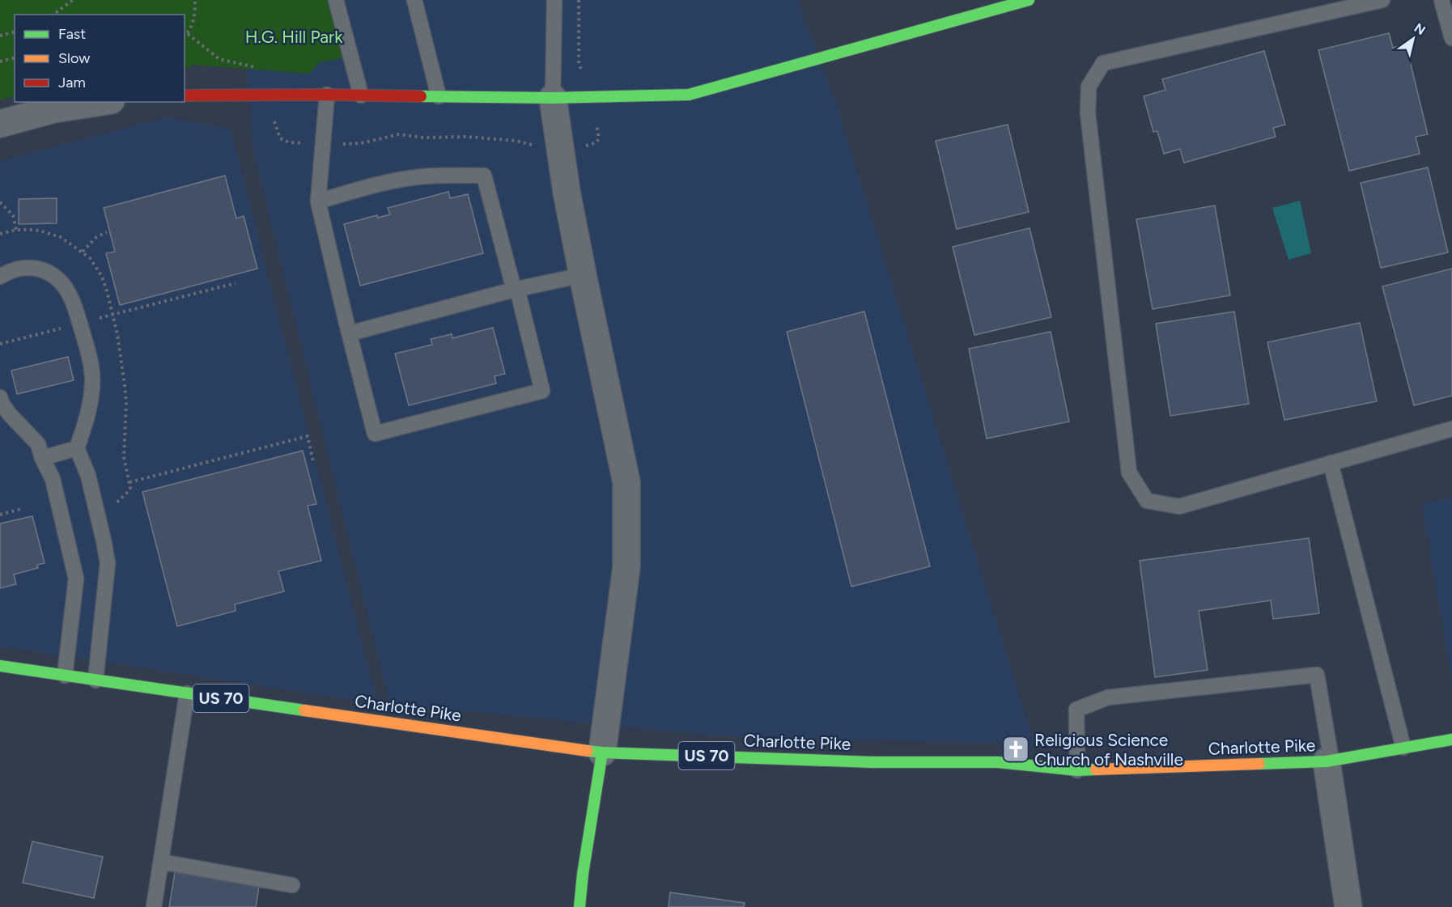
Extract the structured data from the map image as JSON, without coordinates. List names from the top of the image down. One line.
{"streets":{"main road":["US 70","Charlotte Pike"]},"parks":["H.G. Hill Park"],"places":{"church":["Religious Science Church of Nashville"]},"legend":["Fast","Slow","Jam"],"north":"top right"}
